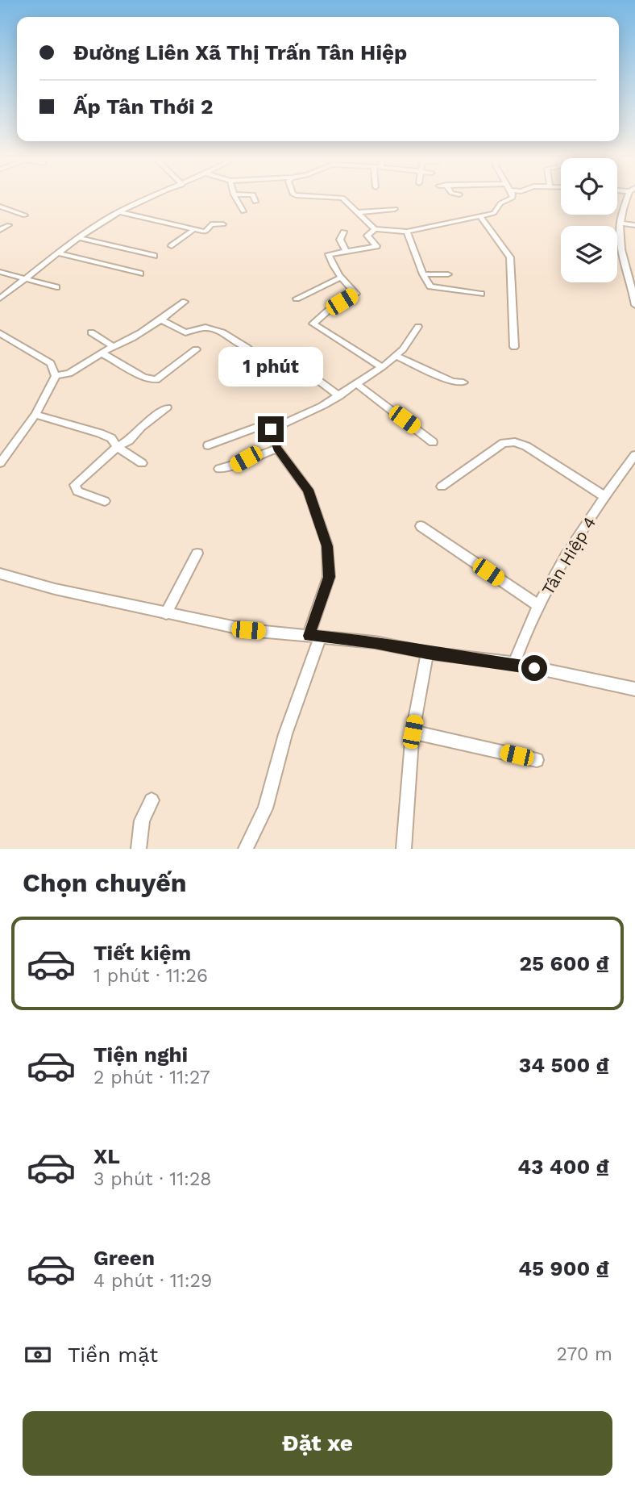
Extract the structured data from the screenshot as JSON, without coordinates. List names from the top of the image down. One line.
{"streets":{"street":["Tân Hiệp 4"]},"page":{"banner":["Đường Liên Xã Thị Trấn Tân Hiệp","Ấp Tân Thới 2"],"bubble":"1 phút","heading":"Chọn chuyến","list":[{"name":"Tiết kiệm","note":"1 phút · 11:26","value":"25 600 ₫"},{"name":"Tiện nghi","note":"2 phút · 11:27","value":"34 500 ₫"},{"name":"XL","note":"3 phút · 11:28","value":"43 400 ₫"},{"name":"Green","note":"4 phút · 11:29","value":"45 900 ₫"}],"pay":["Tiền mặt","270 m"],"buttons":"Đặt xe"}}
